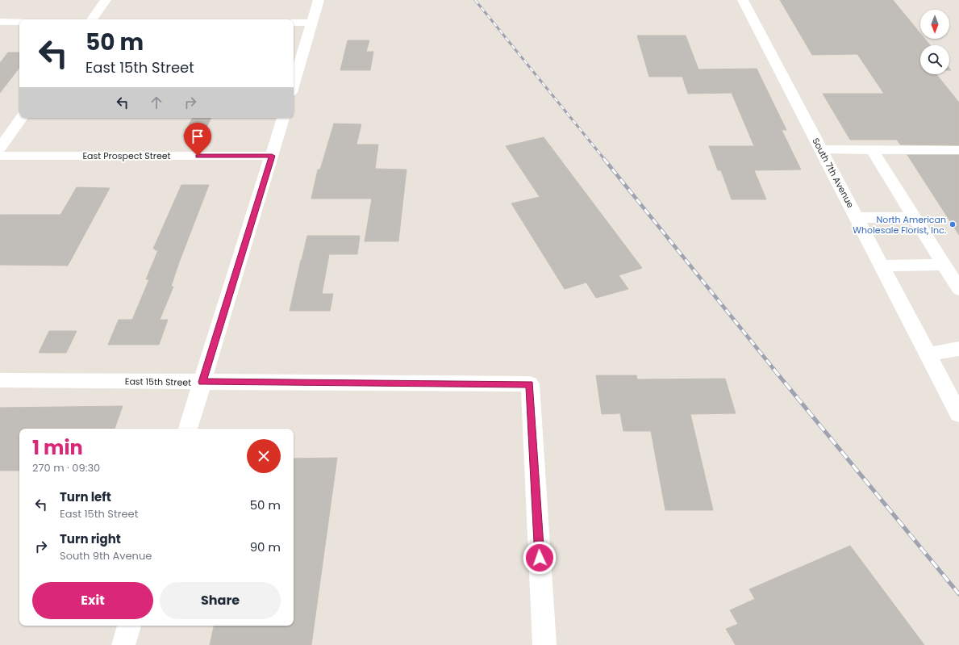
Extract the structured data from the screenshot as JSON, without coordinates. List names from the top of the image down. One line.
{"streets":{"street":["East Prospect Street","South 7th Avenue","East 15th Street"]},"places":["North American Wholesale Florist, Inc."],"north":"bottom","page":{"turn":["50 m","East 15th Street"],"heading":["1 min","270 m · 09:30"],"list":[{"name":"Turn left","note":"East 15th Street","value":"50 m"},{"name":"Turn right","note":"South 9th Avenue","value":"90 m"}],"buttons":["Exit","Share"]}}
